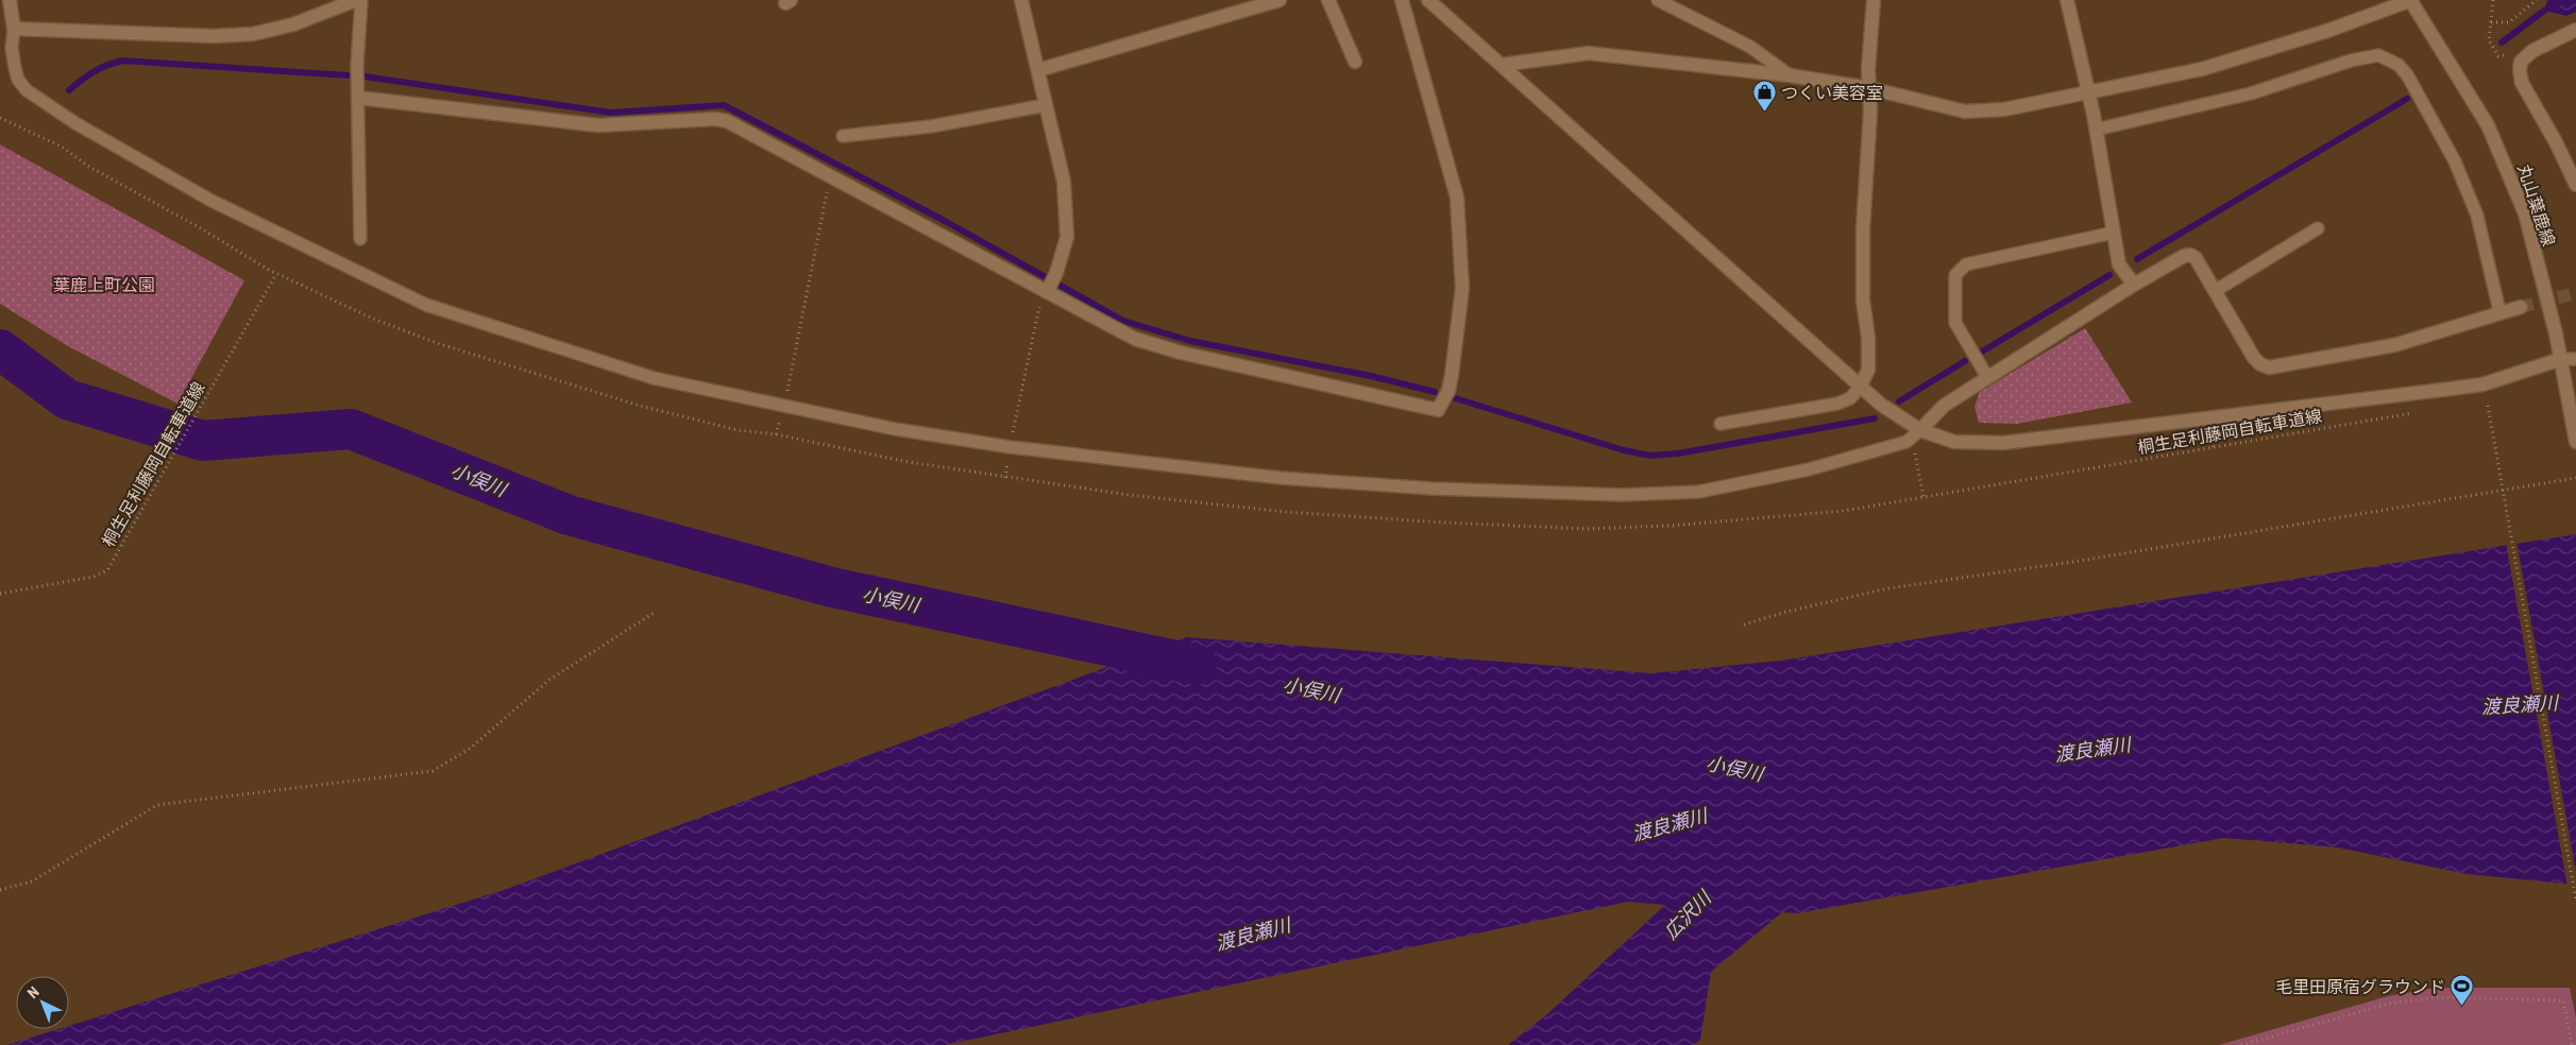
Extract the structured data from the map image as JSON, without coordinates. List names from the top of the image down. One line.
{"streets":{"street":["丸山葉鹿線"],"path":["桐生足利藤岡自転車道線"]},"water":["小俣川","渡良瀬川","広沢川"],"parks":["葉鹿上町公園"],"places":{"shop":["つくい美容室"],"sports":["毛里田原宿グラウンド"]},"north":"top left"}
